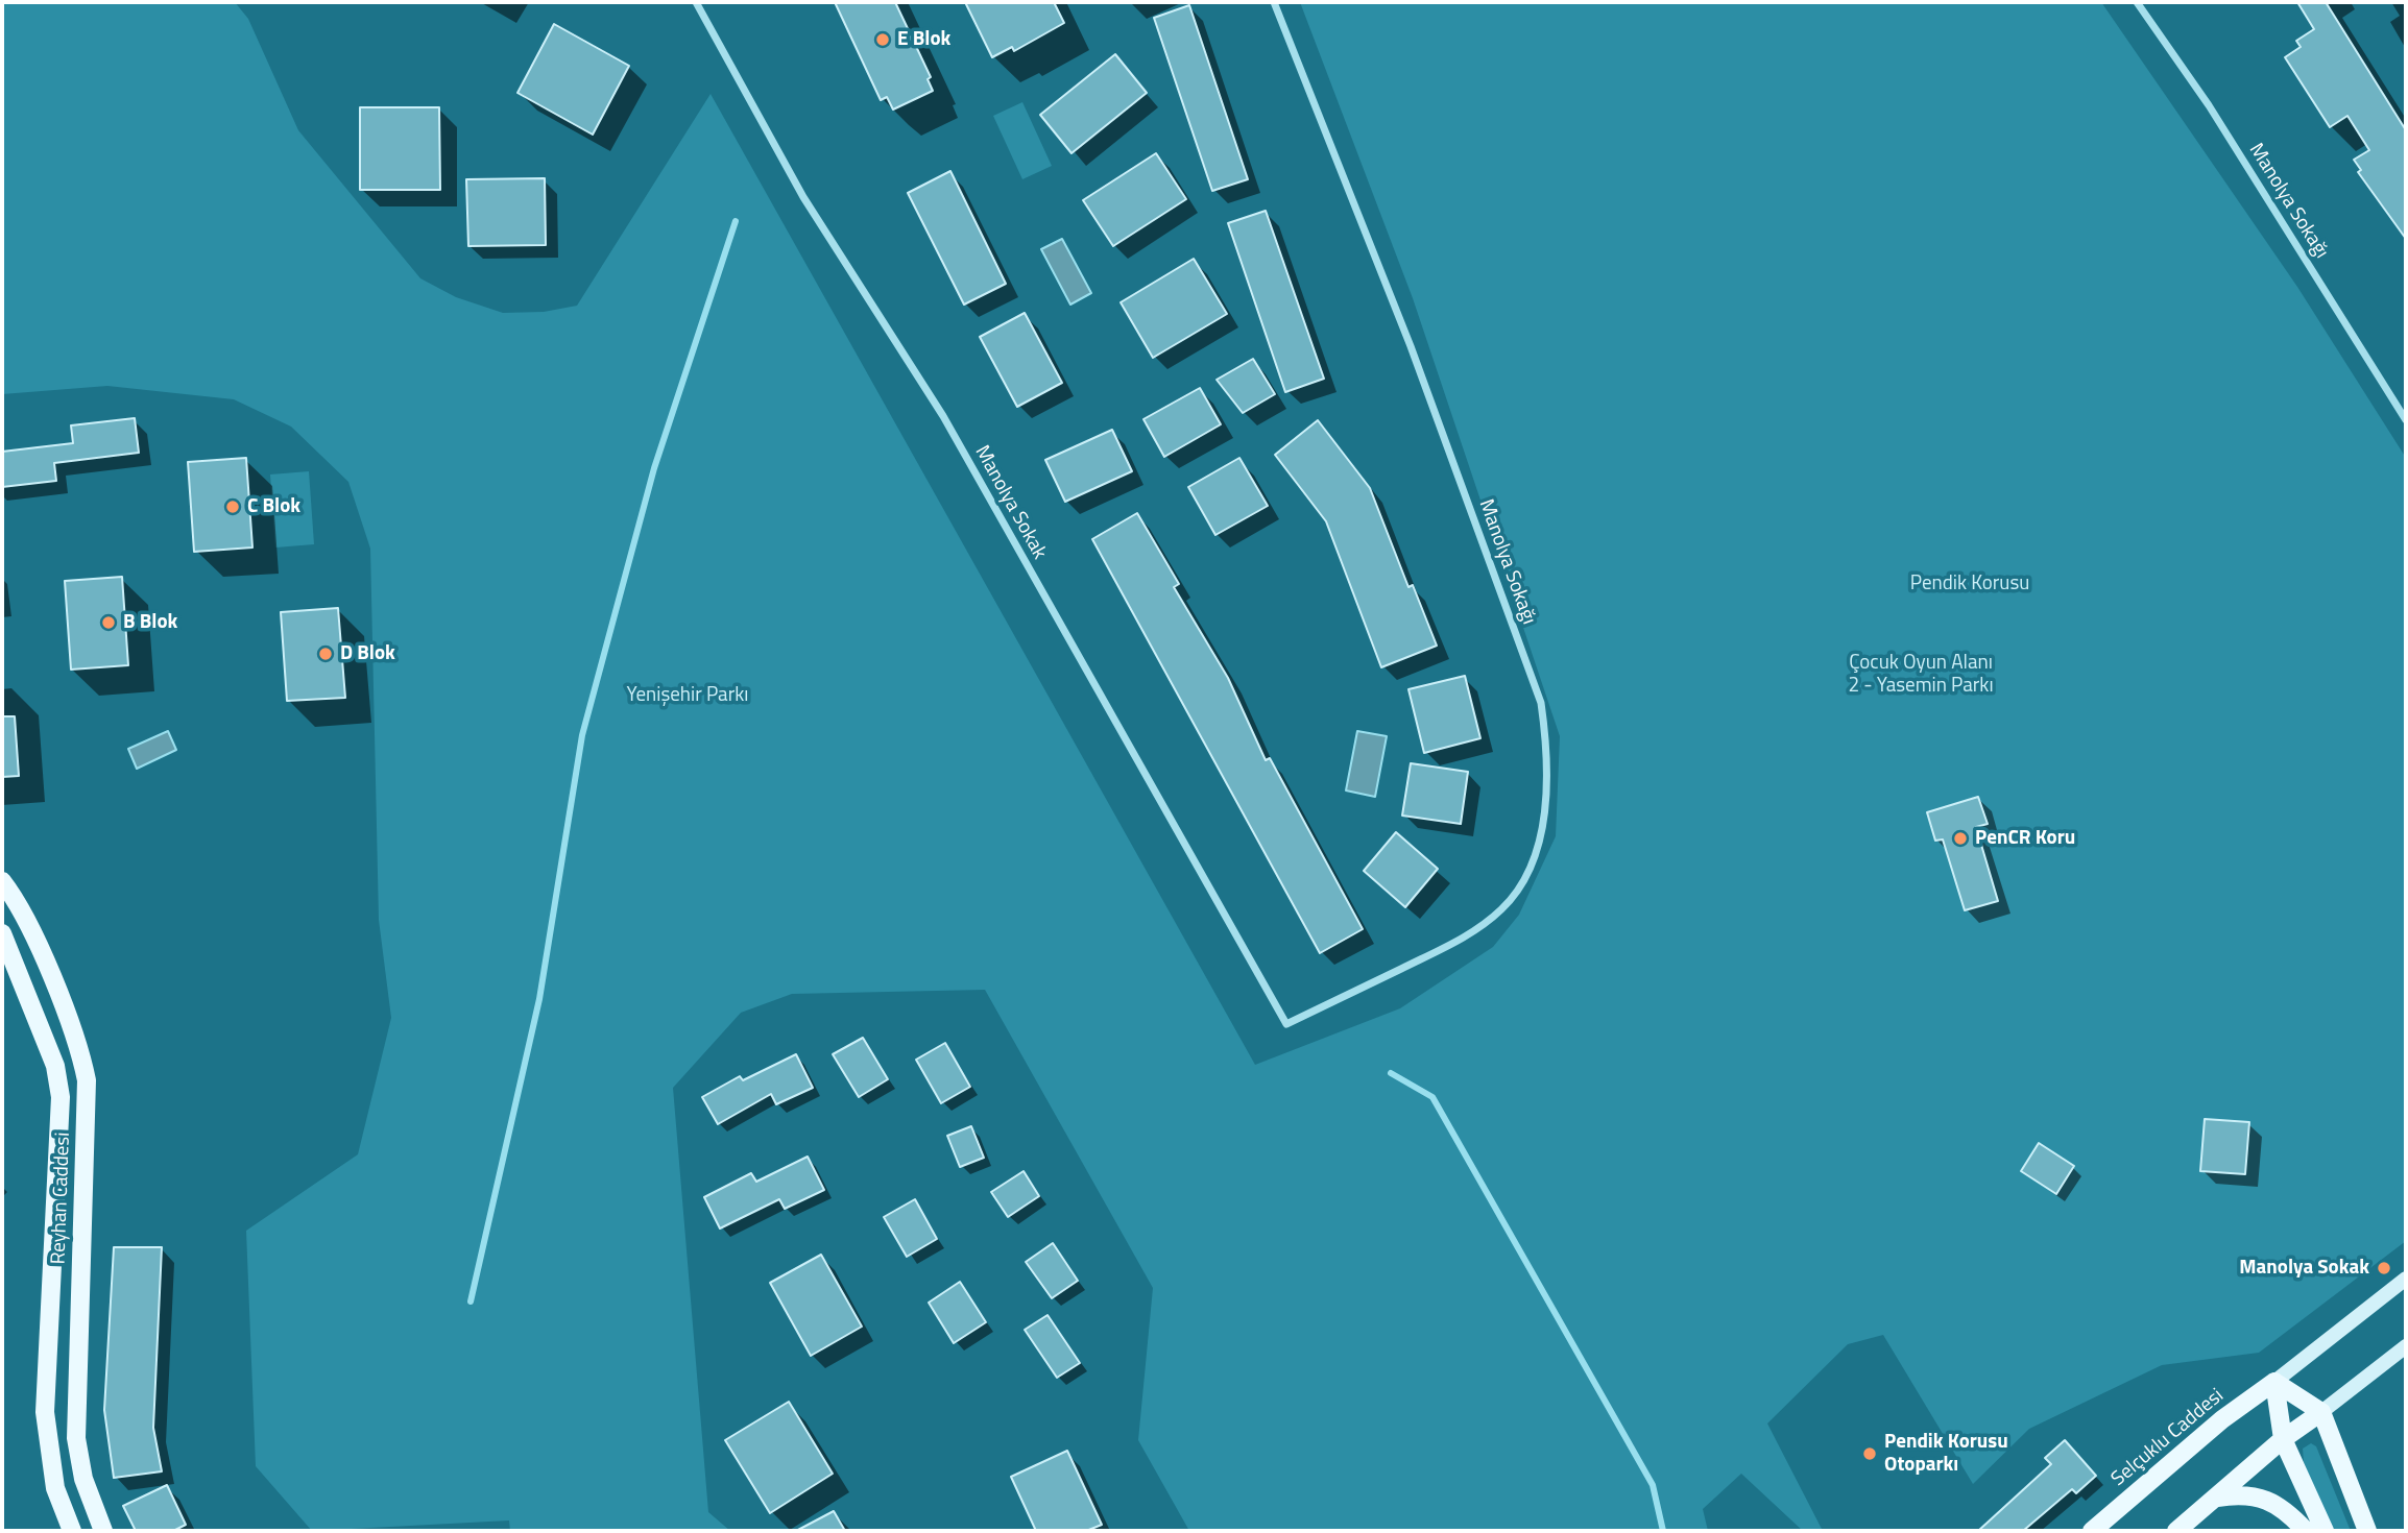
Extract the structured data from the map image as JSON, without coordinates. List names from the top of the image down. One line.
{"streets":{"main road":["Reyhan Caddesi","Selçuklu Caddesi"],"street":["Manolya Sokağı","Manolya Sokak"]},"crossings":[["Manolya Sokağı","Manolya Sokak"]],"parks":["Pendik Korusu","Çocuk Oyun Alanı 2 - Yasemin Parkı","Yenişehir Parkı"],"places":["E Blok","C Blok","B Blok","D Blok","PenCR Koru","Manolya Sokak","Pendik Korusu Otoparkı"]}
